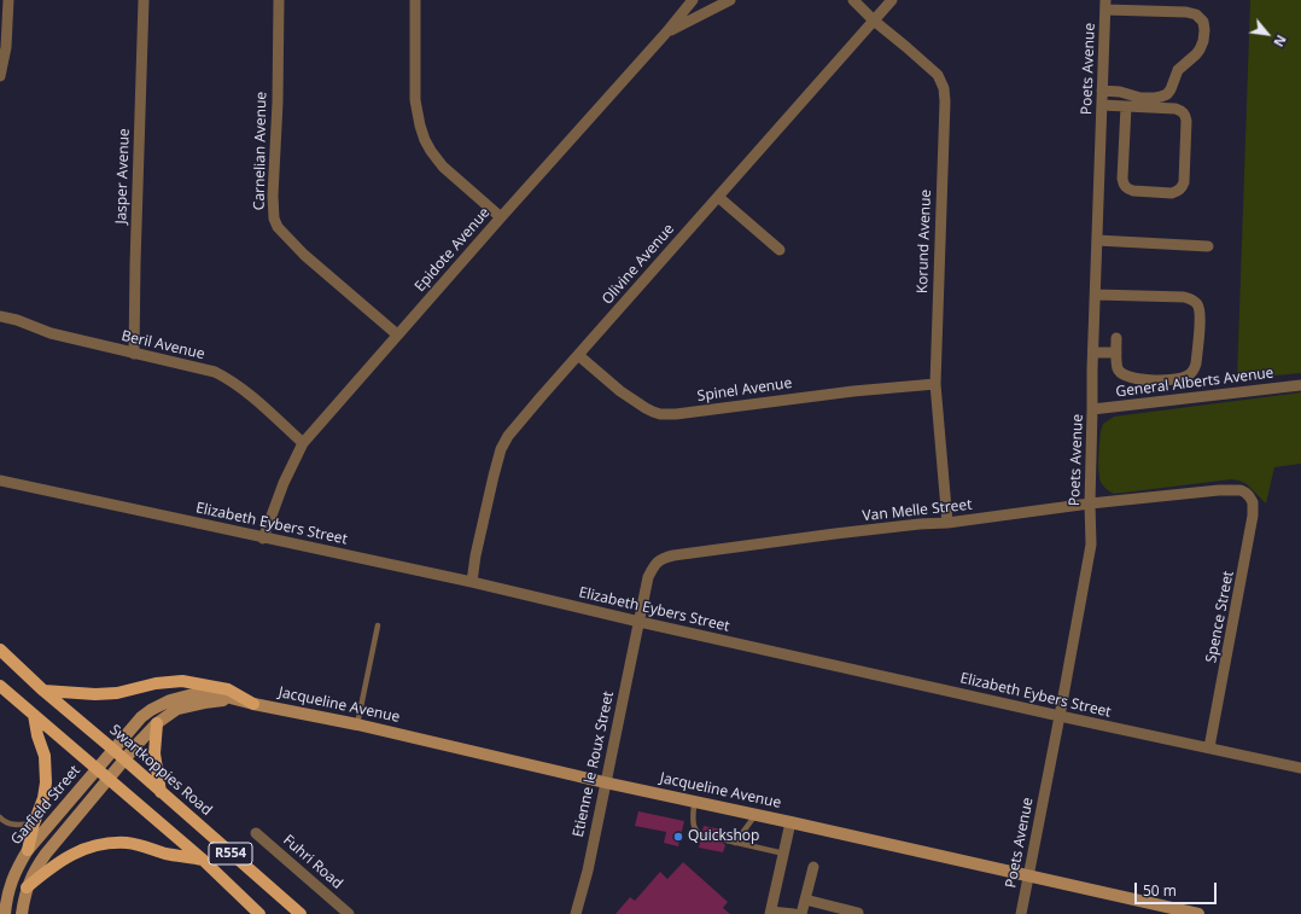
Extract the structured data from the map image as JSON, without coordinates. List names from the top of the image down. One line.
{"streets":{"main road":["Swartkoppies Road","R554"],"street":["Poets Avenue","Carnelian Avenue","Jasper Avenue","Korund Avenue","Epidote Avenue","Olivine Avenue","Beril Avenue","General Alberts Avenue","Spinel Avenue","Van Melle Street","Elizabeth Eybers Street","Spence Street","Jacqueline Avenue","Etienne le Roux Street","Garfield Street","Fuhri Road"]},"crossings":[["Poets Avenue","General Alberts Avenue"],["Poets Avenue","Van Melle Street"],["Poets Avenue","Elizabeth Eybers Street"],["Poets Avenue","Jacqueline Avenue"],["Carnelian Avenue","Epidote Avenue"],["Jasper Avenue","Beril Avenue"],["Korund Avenue","Olivine Avenue"],["Korund Avenue","Spinel Avenue"],["Korund Avenue","Van Melle Street"],["Epidote Avenue","Beril Avenue"],["Epidote Avenue","Elizabeth Eybers Street"],["Olivine Avenue","Spinel Avenue"],["Olivine Avenue","Elizabeth Eybers Street"],["Van Melle Street","Elizabeth Eybers Street"],["Van Melle Street","Spence Street"],["Van Melle Street","Etienne le Roux Street"],["Elizabeth Eybers Street","Spence Street"],["Elizabeth Eybers Street","Etienne le Roux Street"],["Jacqueline Avenue","Etienne le Roux Street"],["Jacqueline Avenue","Swartkoppies Road"],["Jacqueline Avenue","Garfield Street"],["Jacqueline Avenue","R554"],["Swartkoppies Road","Garfield Street"],["Garfield Street","R554"]],"places":["Quickshop"],"scale_bar":"50 m","north":"bottom right"}
